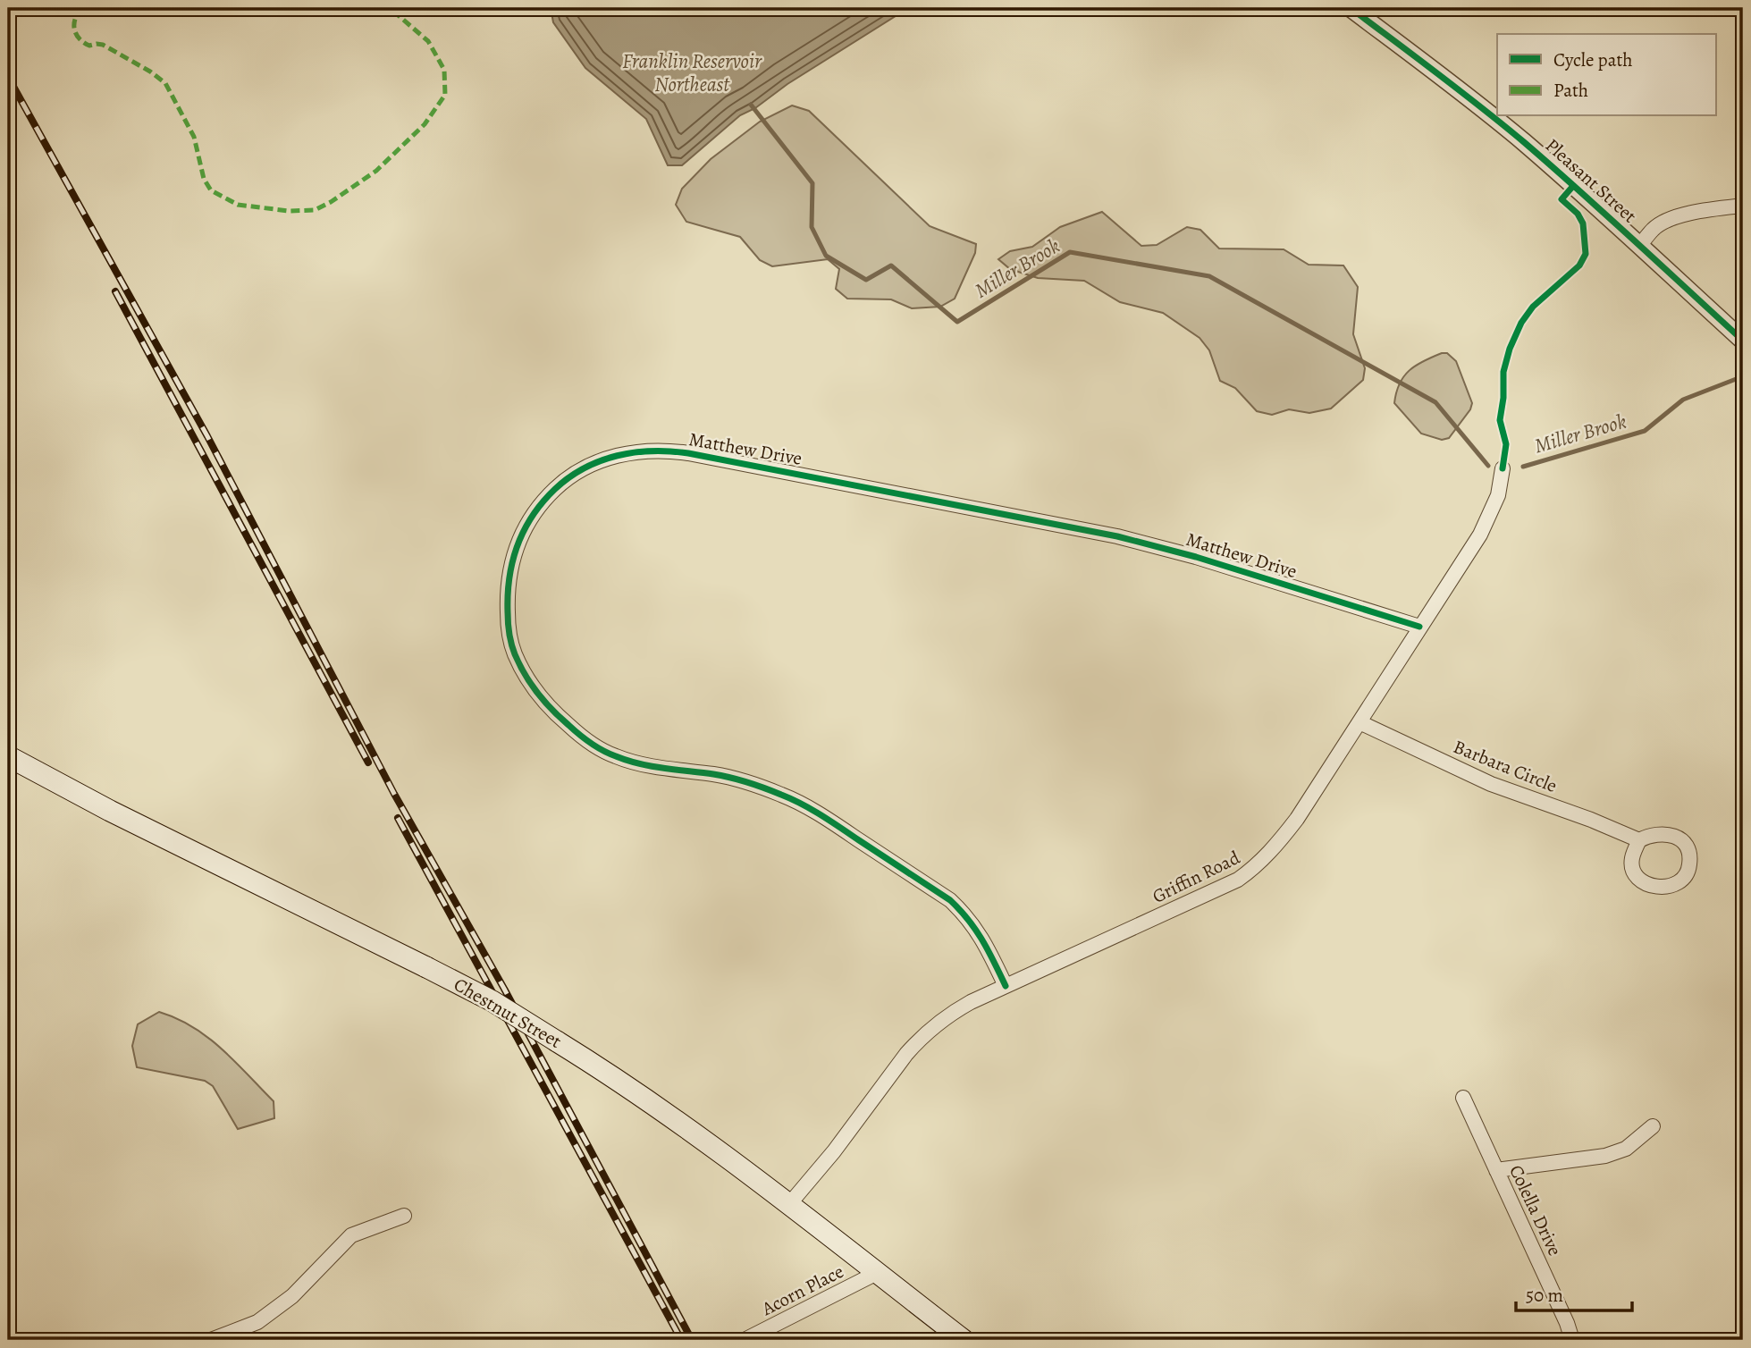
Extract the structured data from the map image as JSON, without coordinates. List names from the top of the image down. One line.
{"streets":{"main road":["Chestnut Street"],"street":["Pleasant Street","Matthew Drive","Barbara Circle","Griffin Road","Colella Drive","Acorn Place"]},"crossings":[["Matthew Drive","Griffin Road"],["Barbara Circle","Griffin Road"],["Griffin Road","Chestnut Street"],["Chestnut Street","Acorn Place"]],"water":["Franklin Reservoir Northeast","Miller Brook"],"legend":["Cycle path","Path"],"scale_bar":"50 m"}
